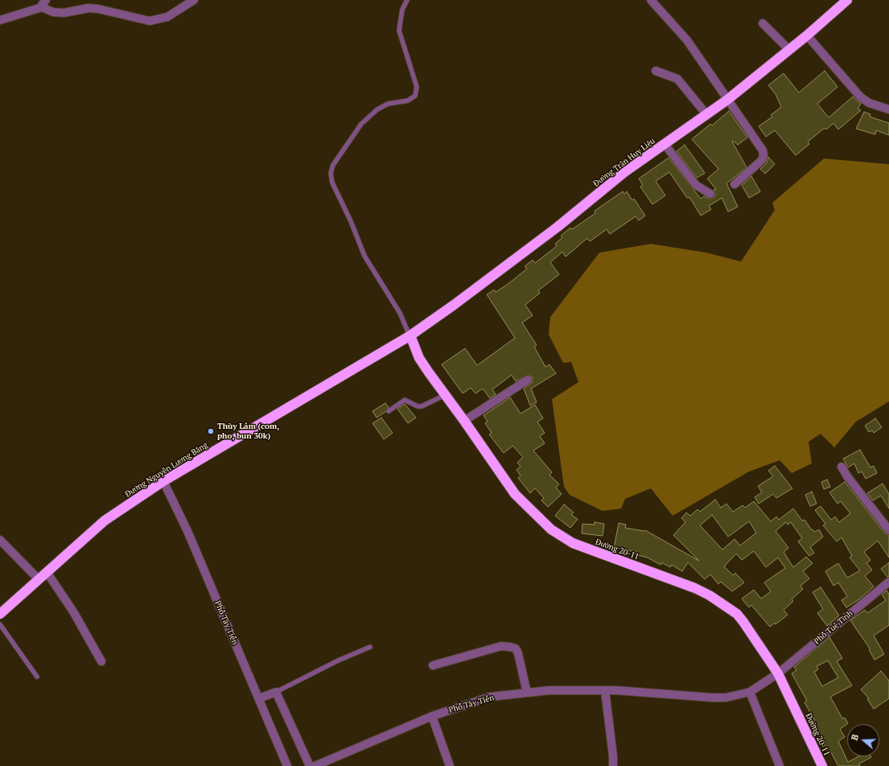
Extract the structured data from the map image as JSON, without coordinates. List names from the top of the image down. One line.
{"streets":{"highway":["Đường Trần Huy Liệu","Đường Nguyễn Lương Bằng","Đường 20-11"],"street":["Phố Tây Tiến","Phố Tuệ Tĩnh"]},"crossings":[["Đường Trần Huy Liệu","Đường Nguyễn Lương Bằng"],["Đường Trần Huy Liệu","Đường 20-11"],["Đường Nguyễn Lương Bằng","Đường 20-11"],["Đường Nguyễn Lương Bằng","Phố Tây Tiến"],["Đường 20-11","Phố Tuệ Tĩnh"]],"places":["Thùy Lâm (com, pho, bun 30k)"],"north":"left"}
